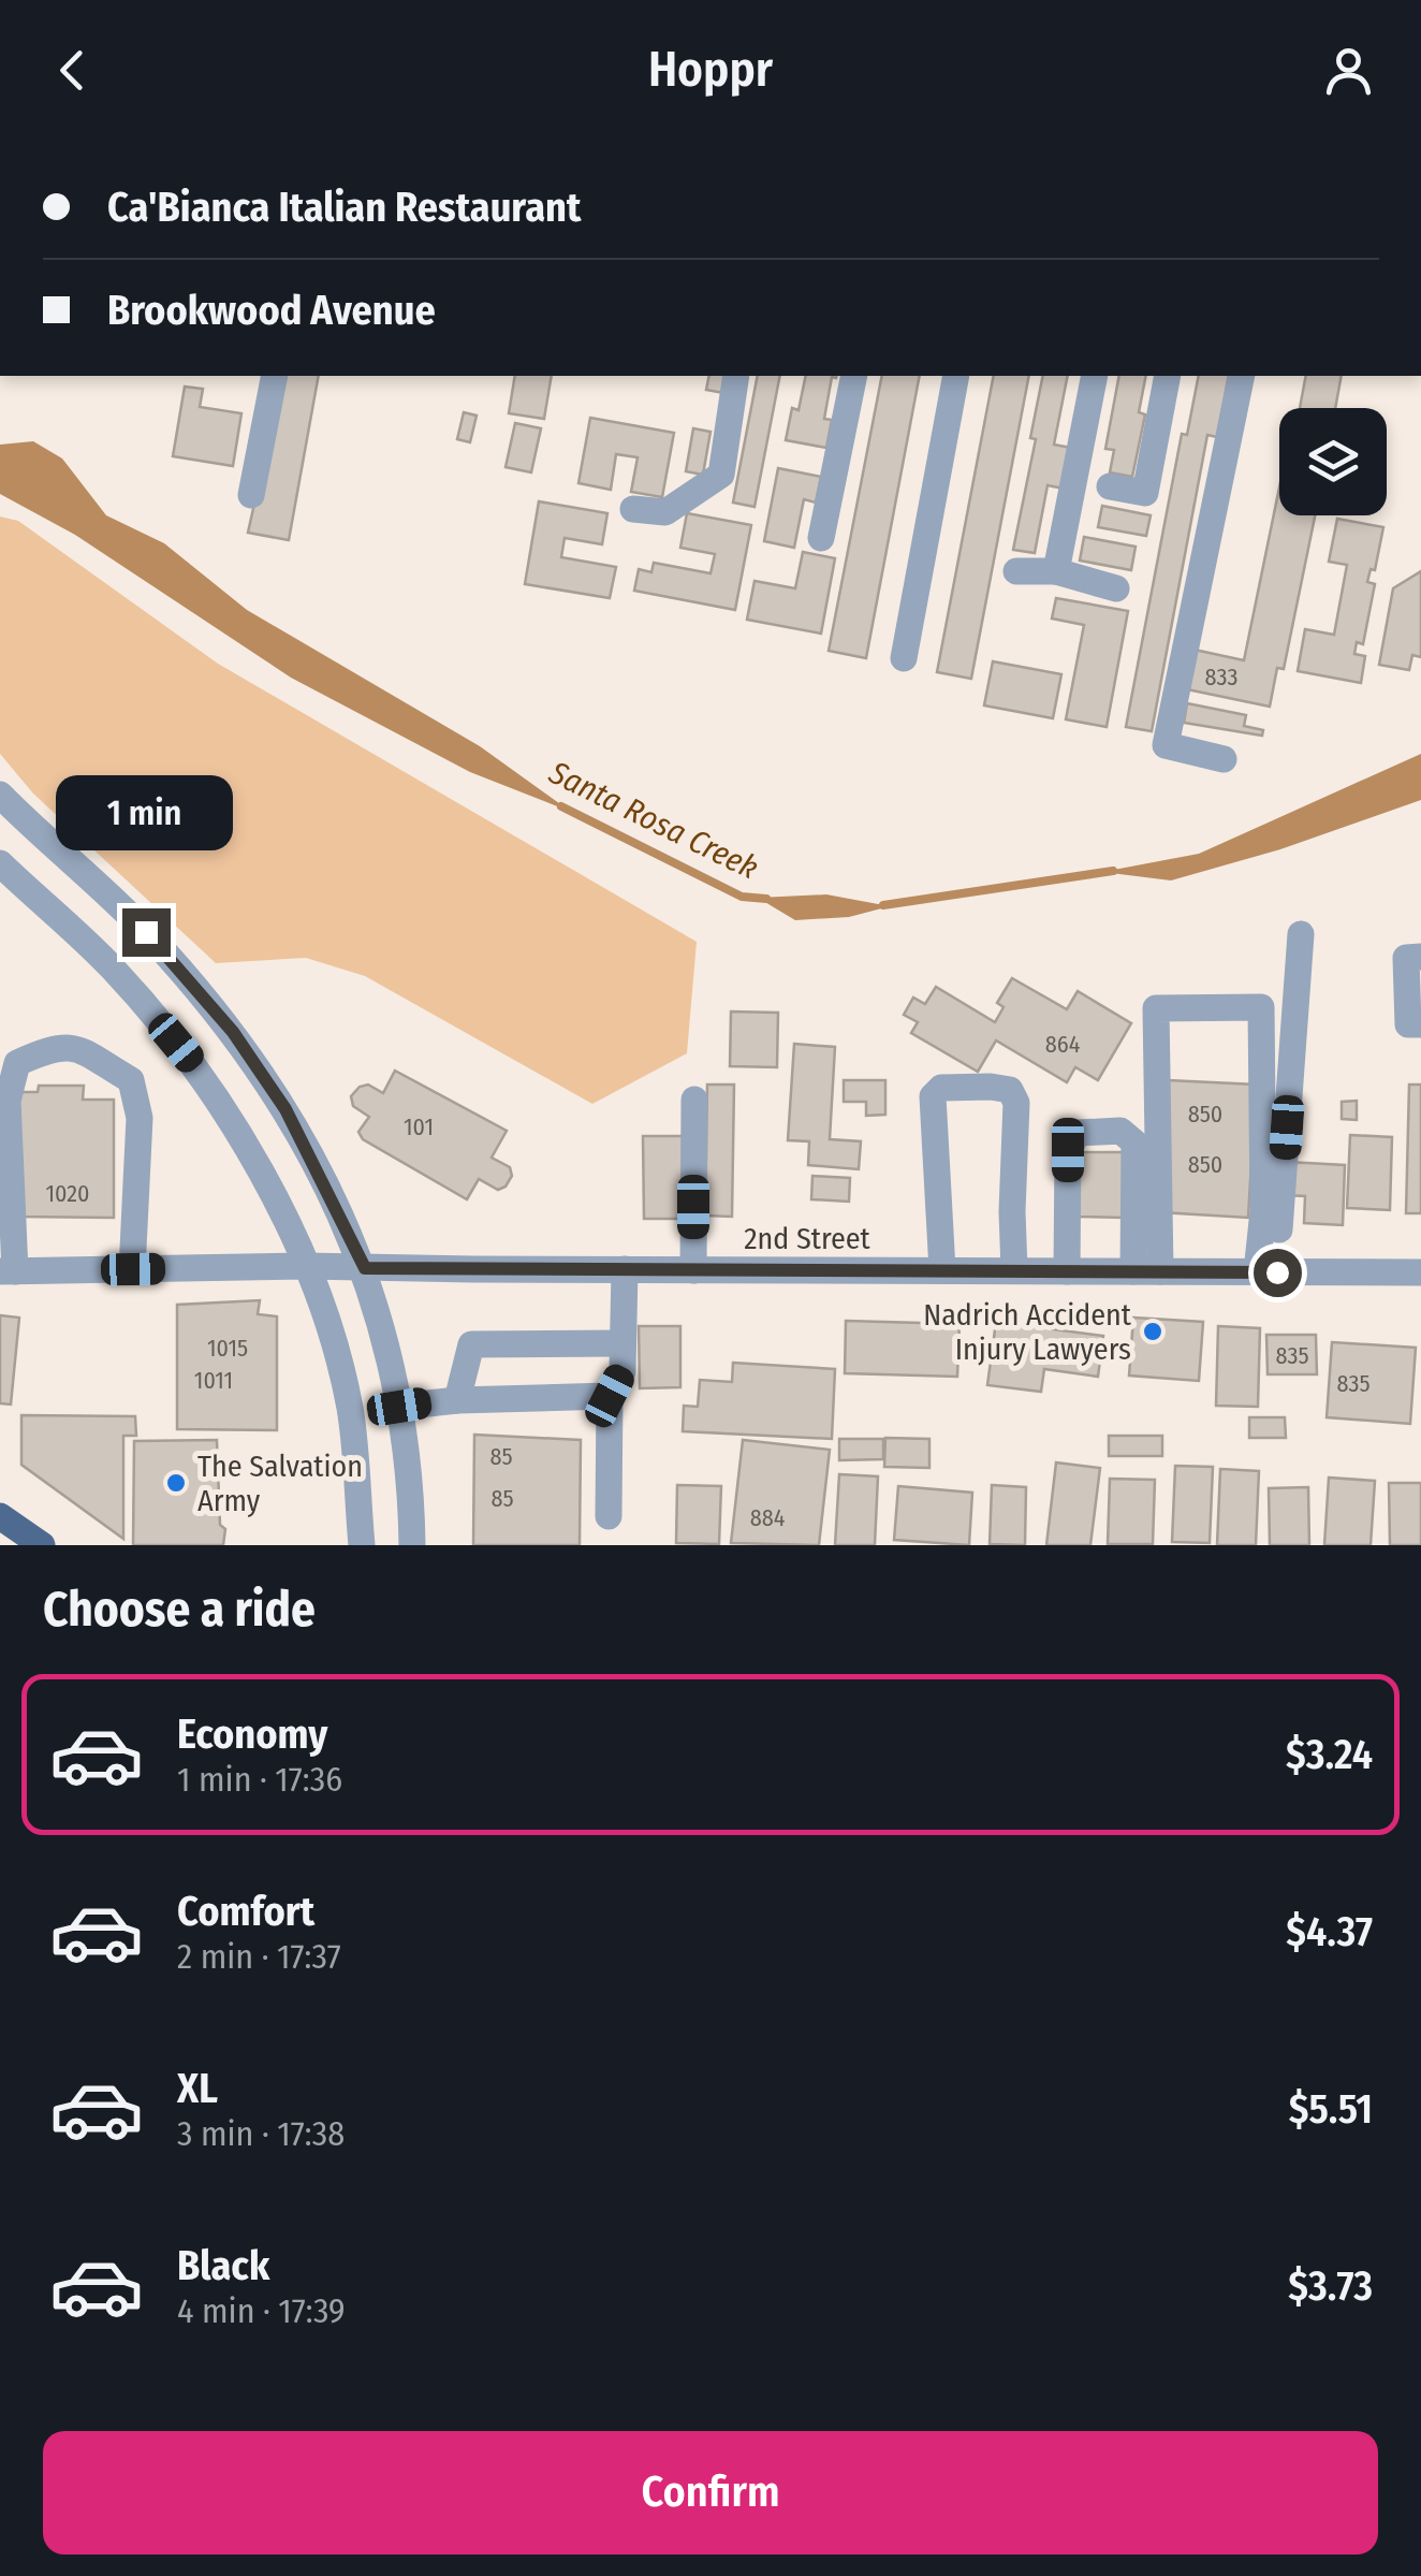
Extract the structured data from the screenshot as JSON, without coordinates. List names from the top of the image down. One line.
{"streets":{"street":["2nd Street"]},"water":["Santa Rosa Creek"],"places":["Nadrich Accident Injury Lawyers","The Salvation Army"],"house_numbers":["833","864","850","101","850","1020","1015","835","1011","835","85","85","884"],"page":{"header":"Hoppr","banner":["Ca'Bianca Italian Restaurant","Brookwood Avenue"],"bubble":"1 min","heading":"Choose a ride","list":[{"name":"Economy","note":"1 min · 17:36","value":"$3.24"},{"name":"Comfort","note":"2 min · 17:37","value":"$4.37"},{"name":"XL","note":"3 min · 17:38","value":"$5.51"},{"name":"Black","note":"4 min · 17:39","value":"$3.73"}],"buttons":"Confirm"}}
